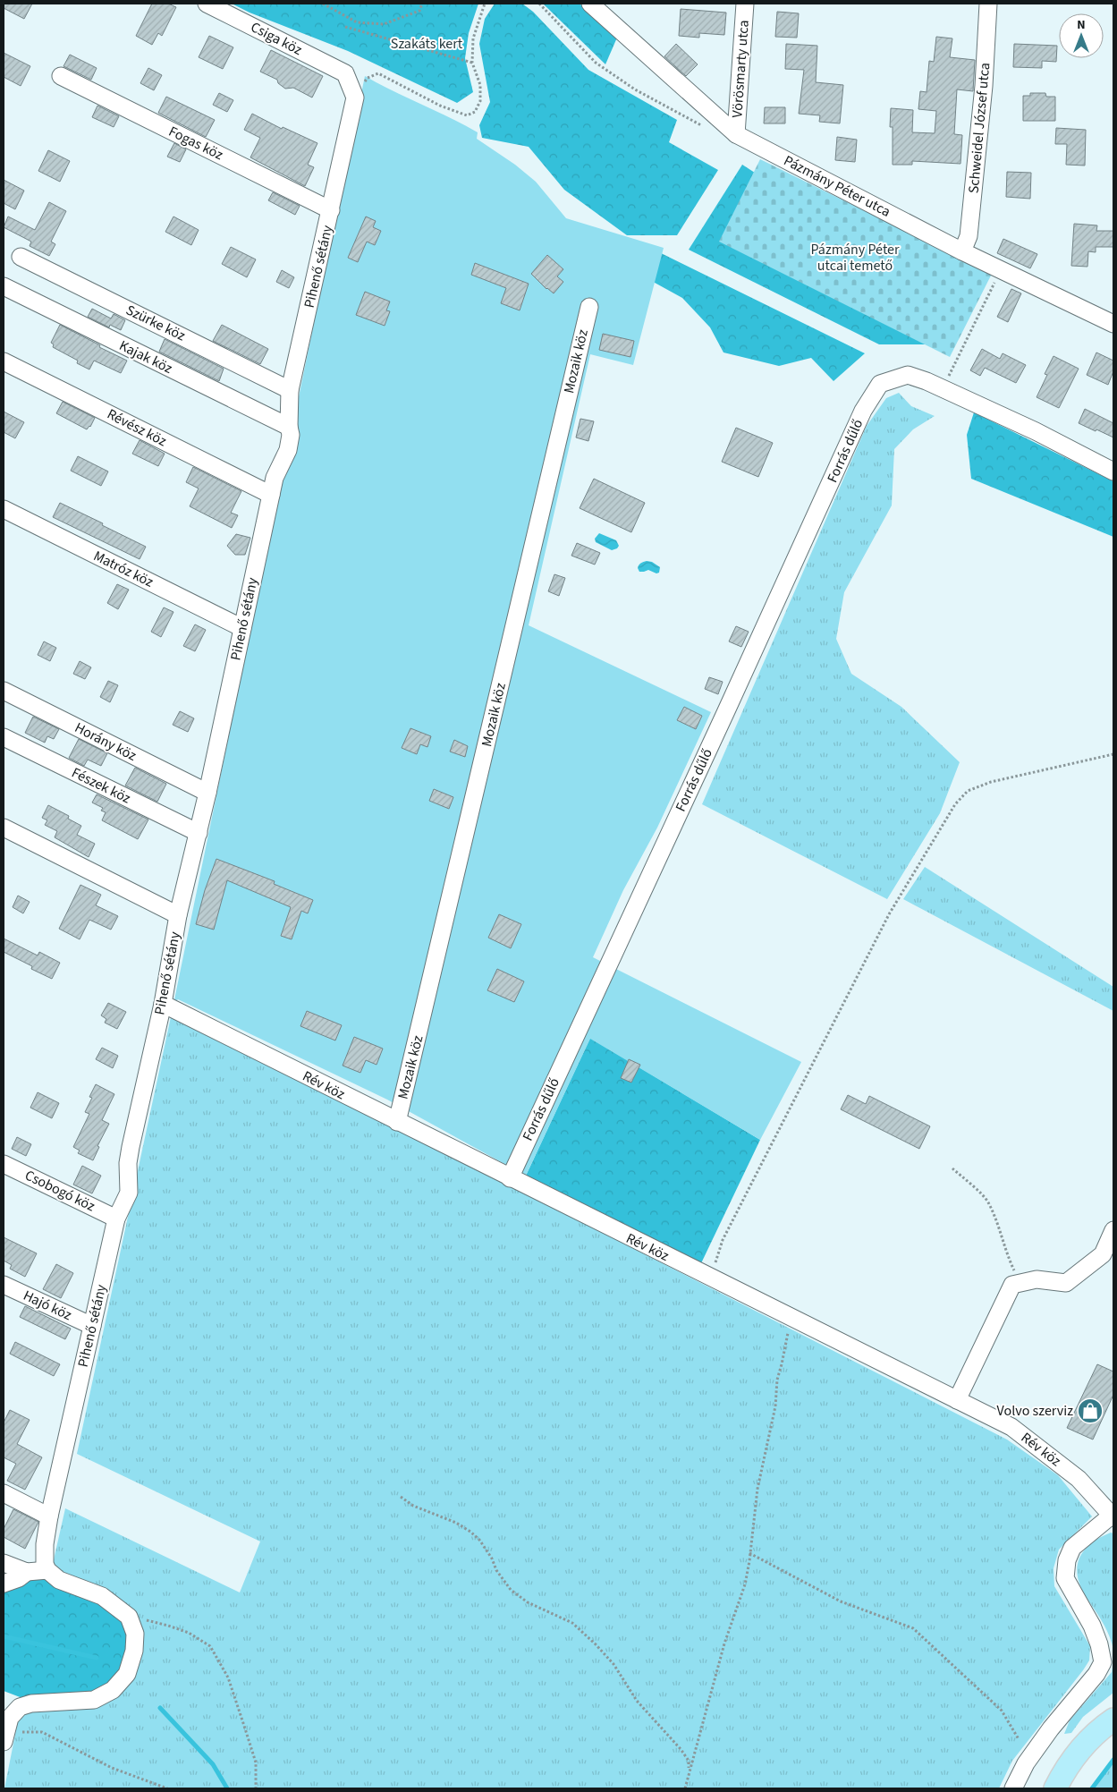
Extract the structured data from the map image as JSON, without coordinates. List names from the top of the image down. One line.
{"streets":{"street":["Csiga köz","Vörösmarty utca","Schweidel József utca","Fogas köz","Pázmány Péter utca","Pihenő sétány","Szürke köz","Kajak köz","Mozaik köz","Révész köz","Forrás dűlő","Matróz köz","Horány köz","Fészek köz","Rév köz","Csobogó köz","Hajó köz"]},"crossings":[["Csiga köz","Pihenő sétány"],["Vörösmarty utca","Pázmány Péter utca"],["Schweidel József utca","Pázmány Péter utca"],["Fogas köz","Pihenő sétány"],["Pihenő sétány","Szürke köz"],["Pihenő sétány","Kajak köz"],["Pihenő sétány","Révész köz"],["Pihenő sétány","Matróz köz"],["Pihenő sétány","Horány köz"],["Pihenő sétány","Fészek köz"],["Pihenő sétány","Rév köz"],["Pihenő sétány","Csobogó köz"],["Pihenő sétány","Hajó köz"],["Mozaik köz","Rév köz"],["Forrás dűlő","Rév köz"]],"parks":["Szakáts kert","Pázmány Péter utcai temető"],"places":{"shop":["Volvo szerviz"]},"north":"top"}
